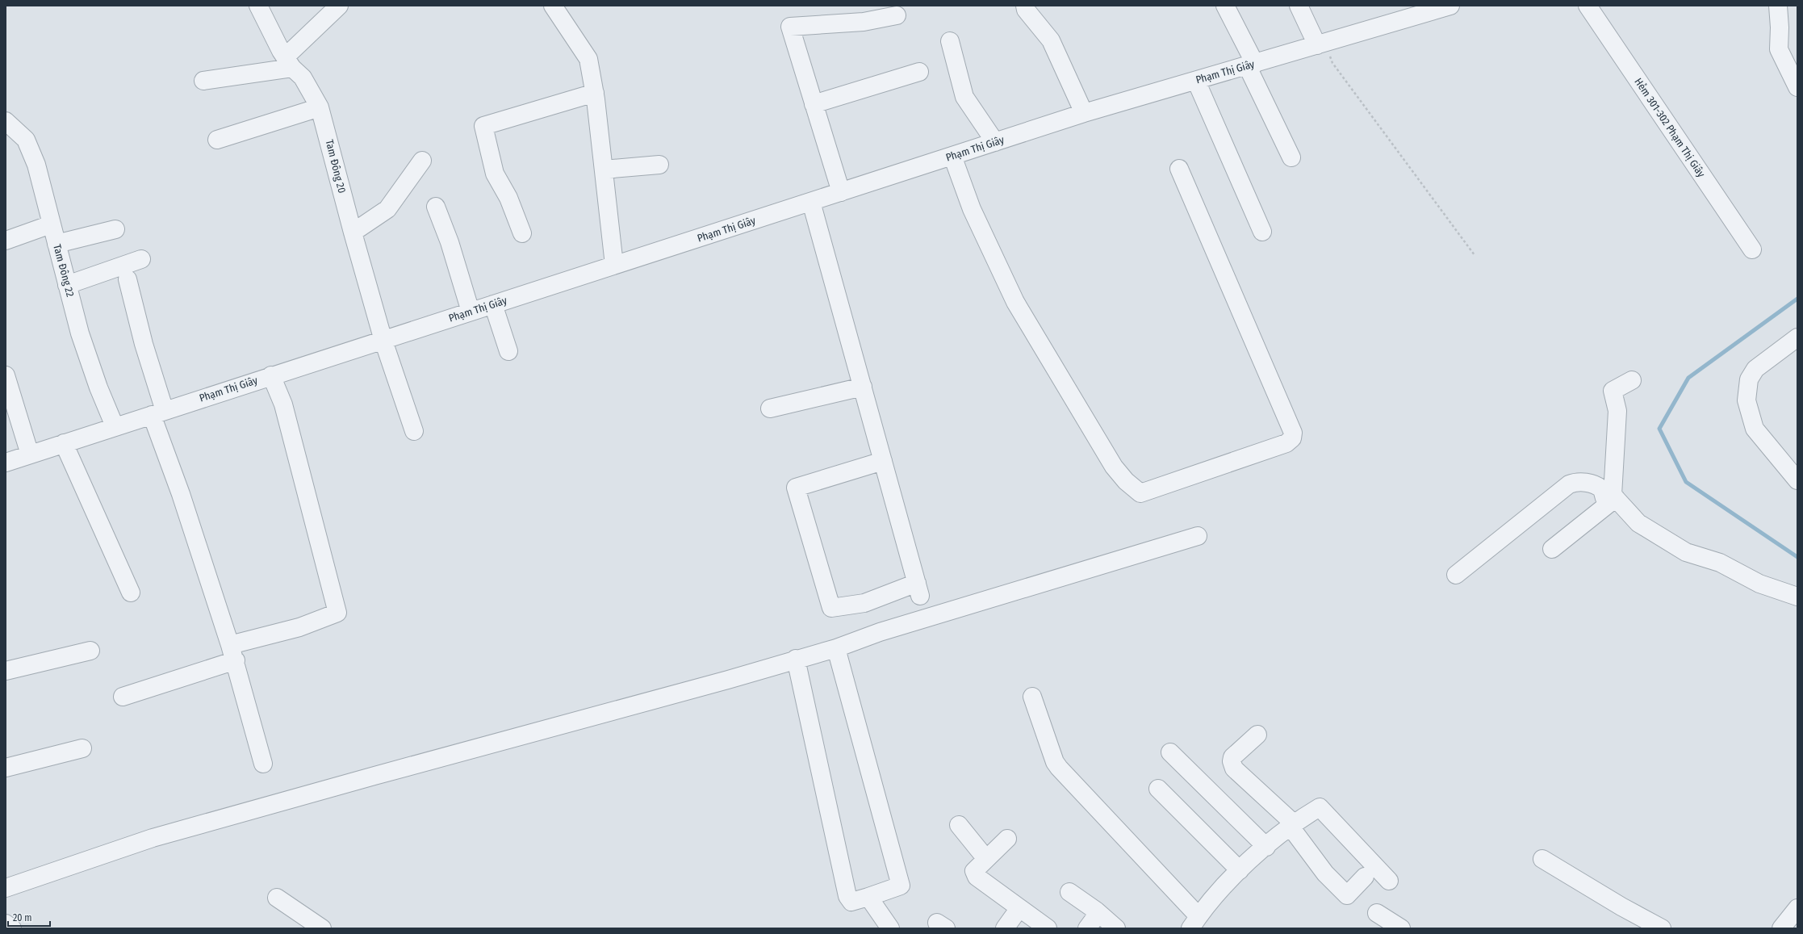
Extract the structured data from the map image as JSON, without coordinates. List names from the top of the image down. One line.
{"streets":{"street":["Phạm Thị Giây","Hẻm 301-302 Phạm Thị Giây","Tam Đông 20","Tam Đông 22"]},"crossings":[["Phạm Thị Giây","Tam Đông 20"],["Phạm Thị Giây","Tam Đông 22"]],"scale_bar":"20 m"}
